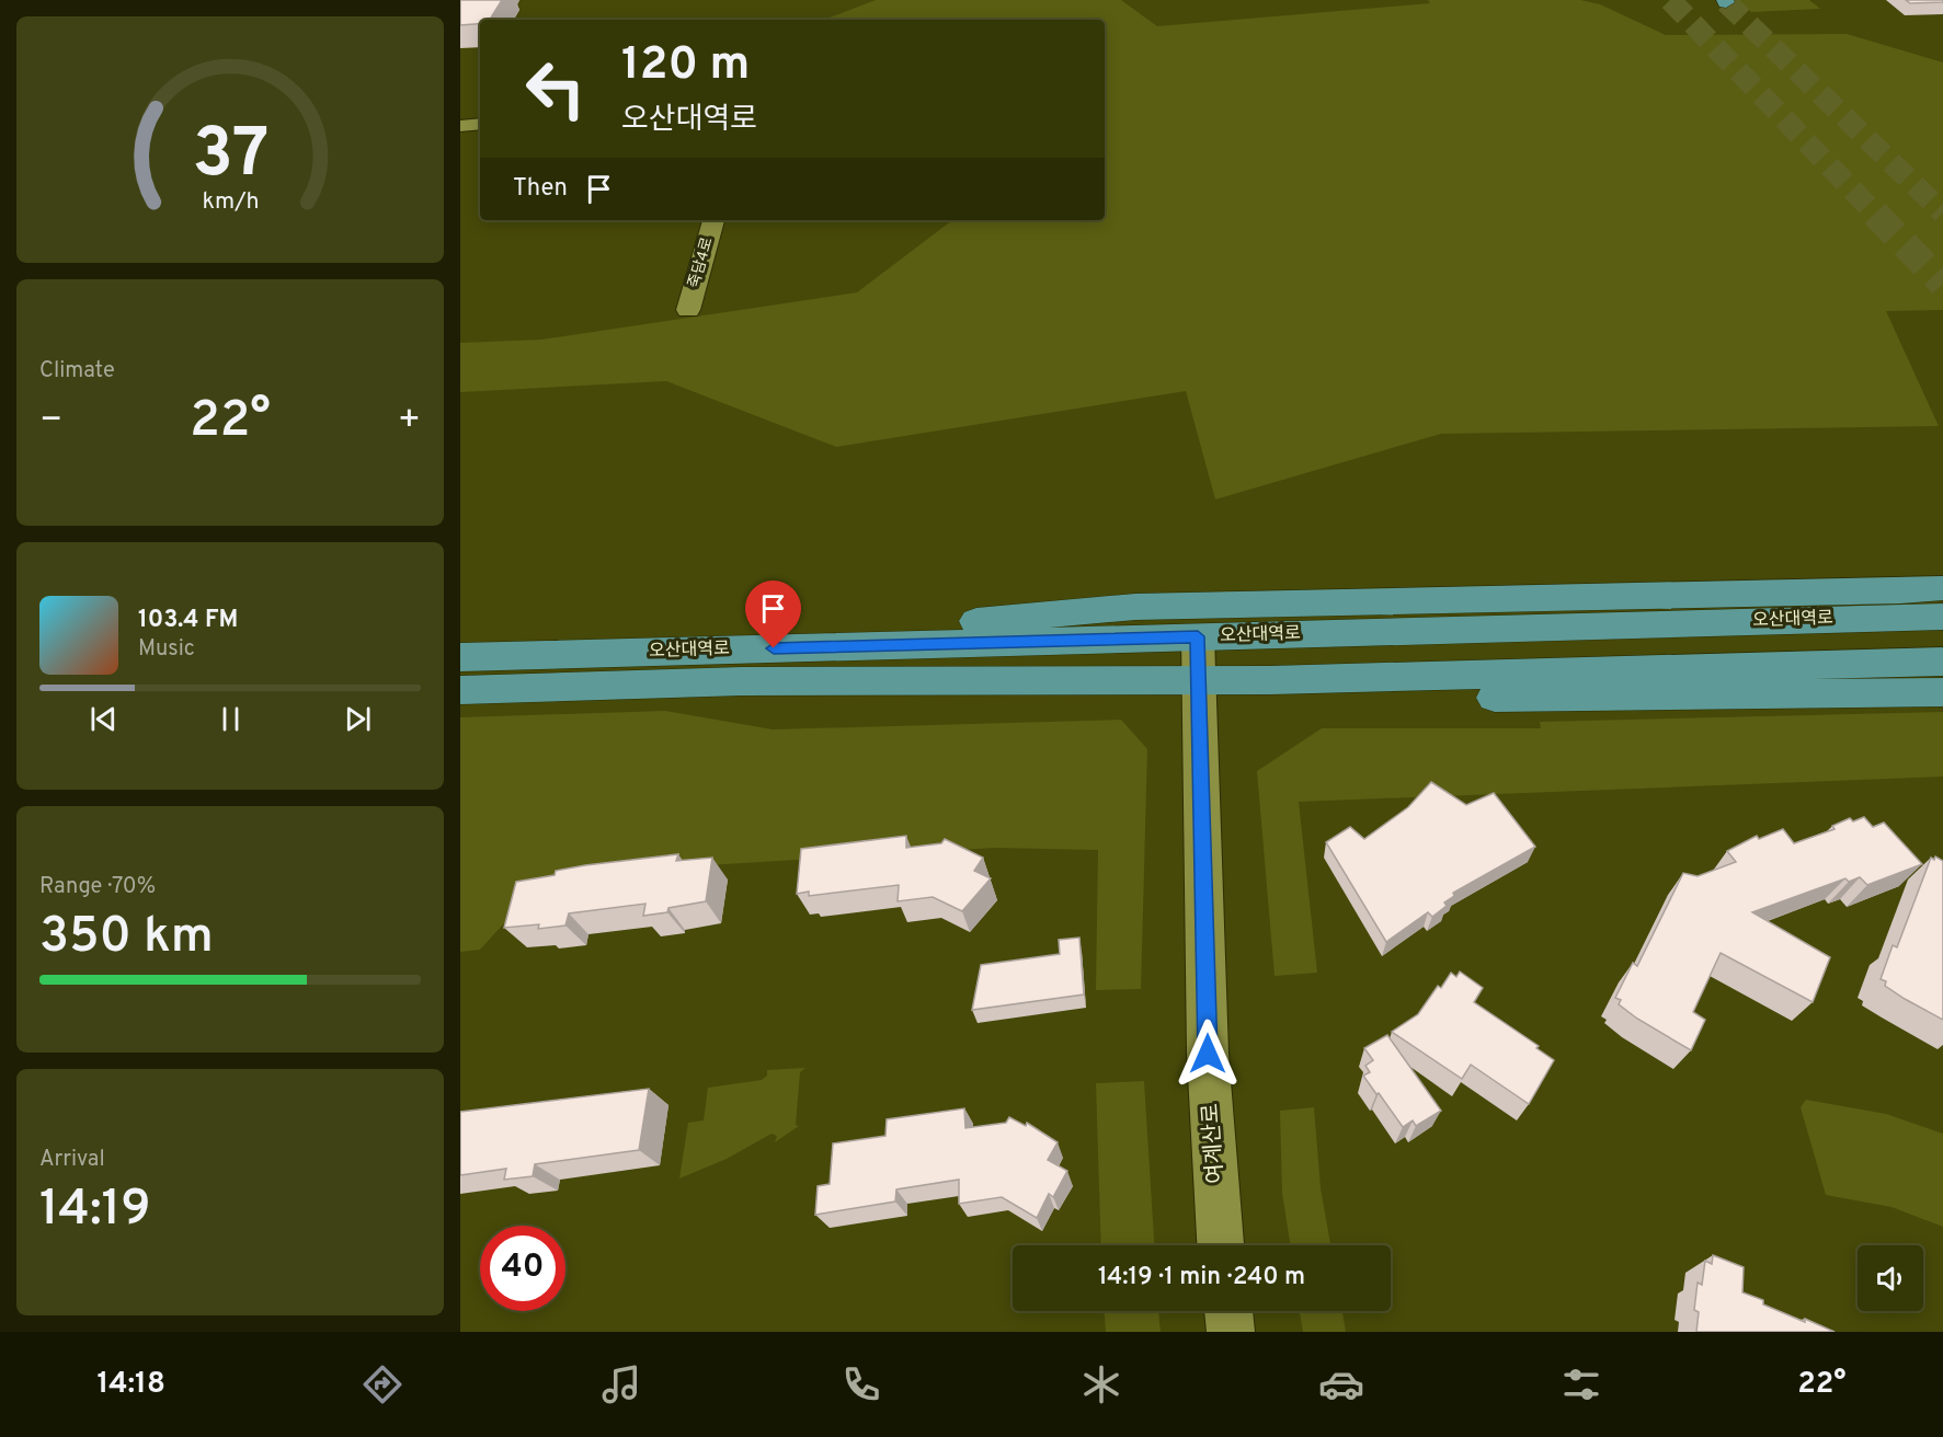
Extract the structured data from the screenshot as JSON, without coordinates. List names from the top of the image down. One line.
{"streets":{"main road":["오산대역로"],"street":["죽담4로","여계산로"]},"crossings":[["오산대역로","여계산로"]],"page":{"turn":["120 m","오산대역로"],"then":"Then","tile":["Climate",["Range · 70%","350 km"],["Arrival","14:19"]],"heat":["−","22°","+"],"song":["103.4 FM","Music"],"limit":"40","trip":"14:19 · 1 min · 240 m","tabs":["14:18","22°"],"gauge":["37","km/h"]}}
